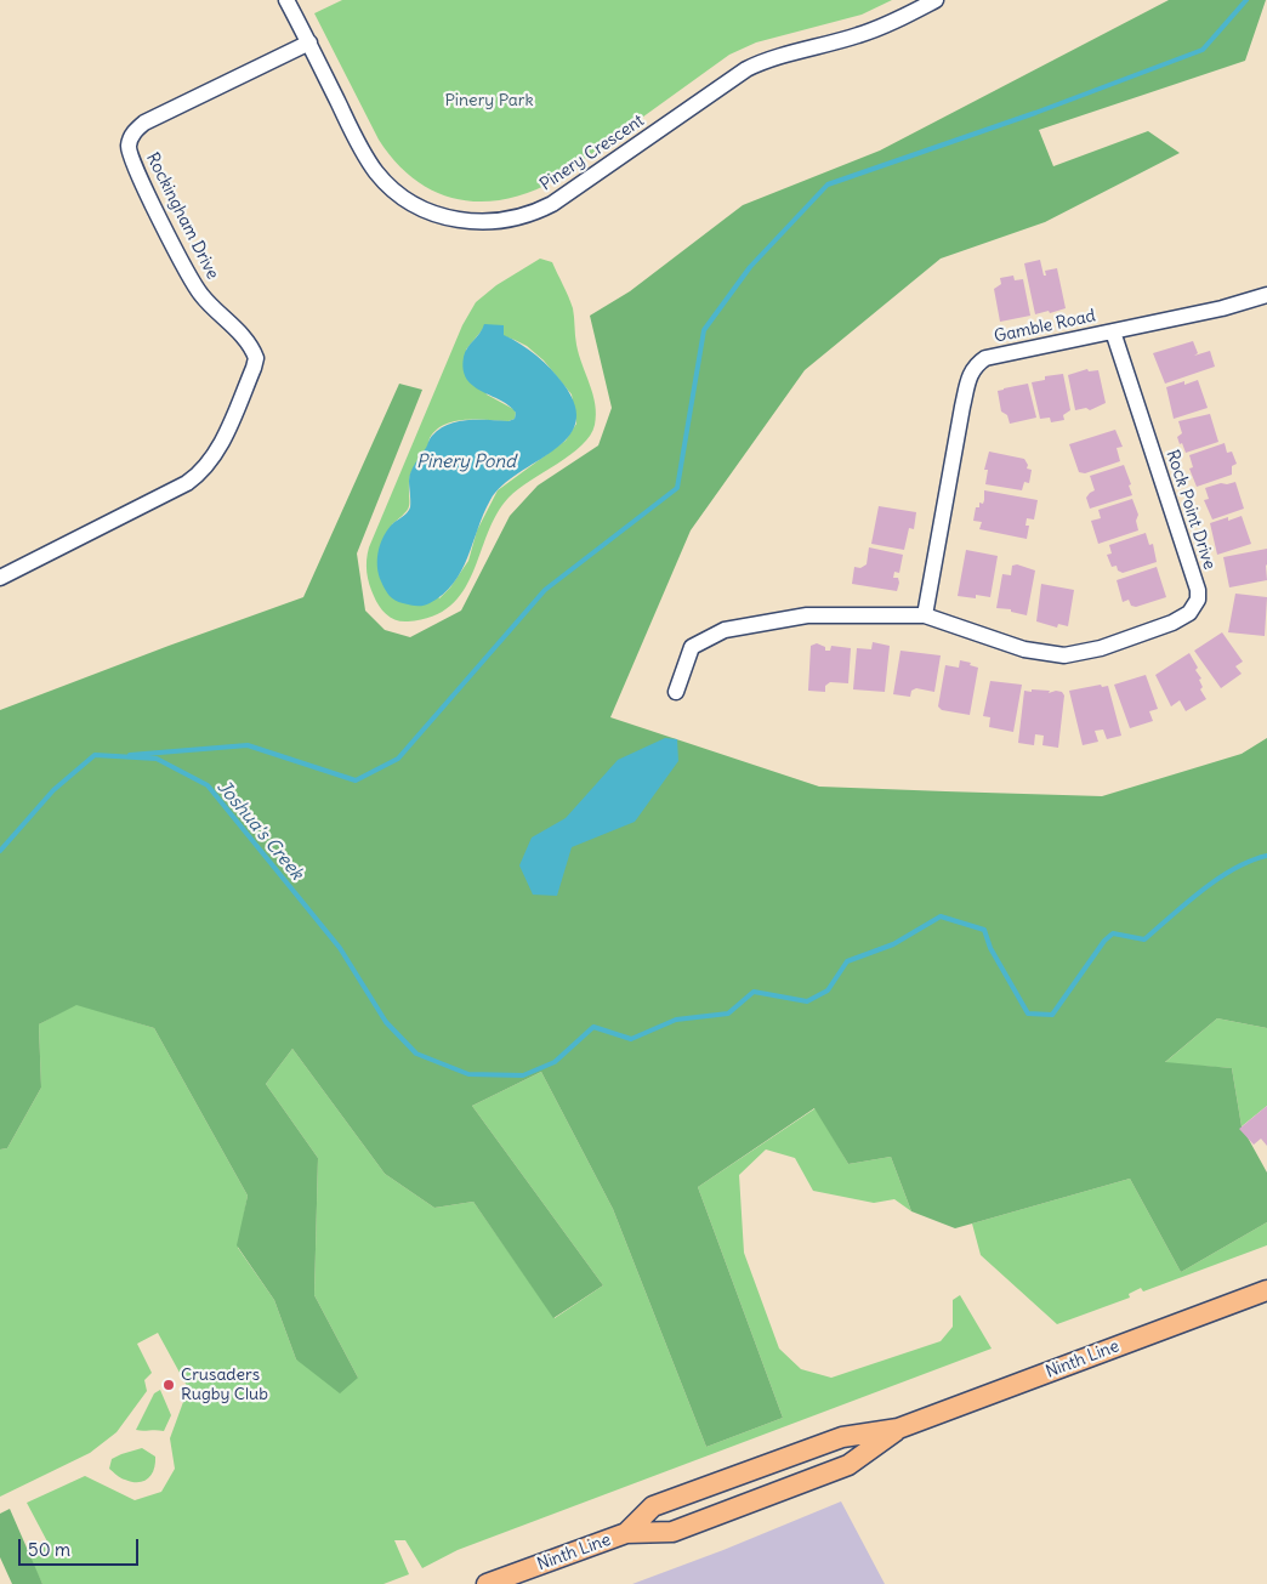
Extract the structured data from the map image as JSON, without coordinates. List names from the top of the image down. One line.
{"streets":{"main road":["Ninth Line"],"street":["Pinery Crescent","Rockingham Drive","Gamble Road","Rock Point Drive"]},"crossings":[["Pinery Crescent","Rockingham Drive"],["Gamble Road","Rock Point Drive"]],"water":["Pinery Pond","Joshua's Creek"],"parks":["Pinery Park"],"places":["Crusaders Rugby Club"],"scale_bar":"50 m"}
